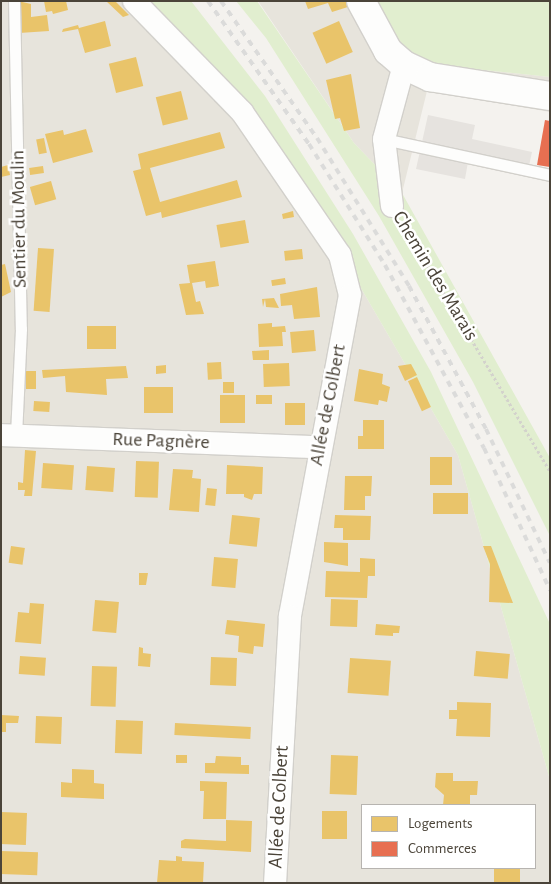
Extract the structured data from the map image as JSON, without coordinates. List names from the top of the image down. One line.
{"streets":{"street":["Chemin des Marais","Allée de Colbert","Rue Pagnère"],"lane":["Sentier du Moulin"]},"crossings":[["Sentier du Moulin","Rue Pagnère"],["Allée de Colbert","Rue Pagnère"]],"legend":["Logements","Commerces"]}
